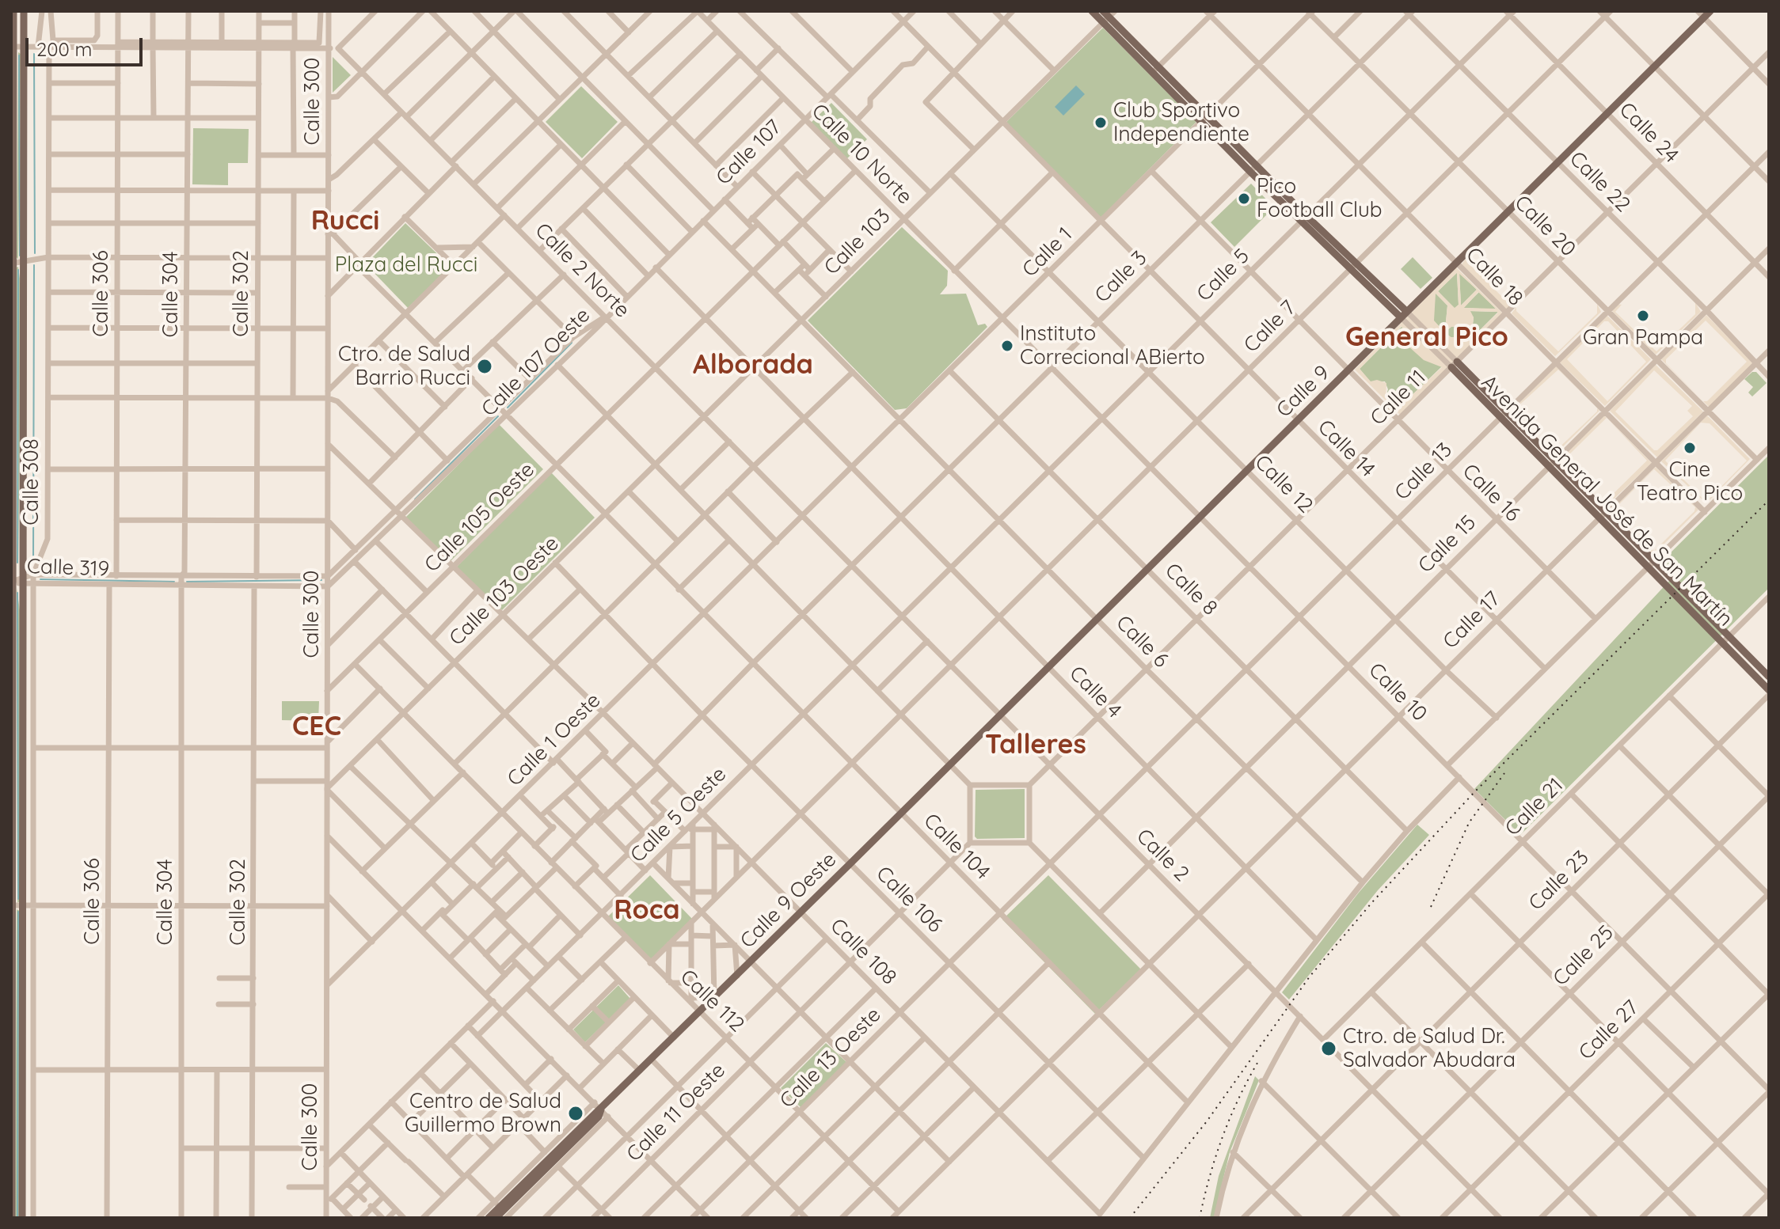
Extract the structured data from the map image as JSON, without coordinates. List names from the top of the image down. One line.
{"streets":{"main road":["Calle 9","Avenida General José de San Martín","Calle 9 Oeste"],"street":["Calle 300","Calle 24","Calle 107","Calle 10 Norte","Calle 22","Calle 20","Calle 103","Calle 1","Calle 2 Norte","Calle 5","Calle 3","Calle 18","Calle 306","Calle 302","Calle 304","Calle 7","Calle 107 Oeste","Calle 11","Calle 14","Calle 13","Calle 308","Calle 12","Calle 16","Calle 105 Oeste","Calle 15","Calle 319","Calle 8","Calle 103 Oeste","Calle 17","Calle 6","Calle 4","Calle 10","Calle 1 Oeste","Calle 21","Calle 5 Oeste","Calle 104","Calle 2","Calle 23","Calle 106","Calle 108","Calle 25","Calle 112","Calle 27","Calle 13 Oeste","Calle 11 Oeste"]},"crossings":[["Calle 300","Calle 107 Oeste"],["Calle 300","Calle 105 Oeste"],["Calle 300","Calle 319"],["Calle 300","Calle 103 Oeste"],["Calle 300","Calle 1 Oeste"],["Calle 300","Calle 104"],["Calle 300","Calle 108"],["Calle 24","Calle 5"],["Calle 24","Calle 7"],["Calle 24","Calle 9"],["Calle 24","Calle 11"],["Calle 24","Calle 13"],["Calle 24","Calle 15"],["Calle 107","Calle 10 Norte"],["Calle 107","Calle 2 Norte"],["Calle 107","Calle 107 Oeste"],["Calle 107","Calle 14"],["Calle 107","Calle 6"],["Calle 107","Calle 4"],["Calle 10 Norte","Calle 103"],["Calle 10 Norte","Calle 1"],["Calle 10 Norte","Calle 105 Oeste"],["Calle 10 Norte","Calle 10"],["Calle 22","Calle 5"],["Calle 22","Calle 3"],["Calle 22","Calle 7"],["Calle 22","Calle 9"],["Calle 22","Calle 11"],["Calle 22","Calle 13"],["Calle 22","Calle 15"],["Calle 22","Calle 17"],["Calle 20","Calle 1"],["Calle 20","Calle 5"],["Calle 20","Calle 3"],["Calle 20","Calle 7"],["Calle 20","Calle 9"],["Calle 20","Calle 11"],["Calle 20","Calle 13"],["Calle 20","Calle 15"],["Calle 20","Calle 17"],["Calle 103","Calle 2 Norte"],["Calle 103","Calle 14"],["Calle 103","Calle 12"],["Calle 103","Calle 103 Oeste"],["Calle 103","Calle 6"],["Calle 103","Calle 4"],["Calle 1","Calle 2 Norte"],["Calle 1","Calle 18"],["Calle 1","Calle 14"],["Calle 1","Calle 12"],["Calle 1","Calle 16"],["Calle 1","Avenida General José de San Martín"],["Calle 1","Calle 8"],["Calle 1","Calle 6"],["Calle 1","Calle 4"],["Calle 1","Calle 10"],["Calle 1","Calle 1 Oeste"],["Calle 1","Calle 2"],["Calle 2 Norte","Calle 107 Oeste"],["Calle 2 Norte","Calle 105 Oeste"],["Calle 2 Norte","Calle 103 Oeste"],["Calle 2 Norte","Calle 1 Oeste"],["Calle 2 Norte","Calle 2"],["Calle 5","Calle 18"],["Calle 5","Calle 14"],["Calle 5","Calle 12"],["Calle 5","Calle 16"],["Calle 5","Avenida General José de San Martín"],["Calle 5","Calle 8"],["Calle 5","Calle 6"],["Calle 5","Calle 4"],["Calle 5","Calle 10"],["Calle 5","Calle 5 Oeste"],["Calle 5","Calle 2"],["Calle 3","Calle 18"],["Calle 3","Calle 14"],["Calle 3","Calle 12"],["Calle 3","Calle 16"],["Calle 3","Avenida General José de San Martín"],["Calle 3","Calle 8"],["Calle 3","Calle 6"],["Calle 3","Calle 4"],["Calle 3","Calle 10"],["Calle 3","Calle 104"],["Calle 3","Calle 2"],["Calle 3","Calle 106"],["Calle 3","Calle 108"],["Calle 3","Calle 112"],["Calle 18","Calle 7"],["Calle 18","Calle 9"],["Calle 18","Calle 11"],["Calle 18","Calle 13"],["Calle 18","Calle 15"],["Calle 18","Calle 17"],["Calle 306","Calle 319"],["Calle 302","Calle 319"],["Calle 304","Calle 319"],["Calle 7","Calle 14"],["Calle 7","Calle 12"],["Calle 7","Calle 16"],["Calle 7","Avenida General José de San Martín"],["Calle 7","Calle 8"],["Calle 7","Calle 6"],["Calle 7","Calle 4"],["Calle 7","Calle 10"],["Calle 7","Calle 104"],["Calle 7","Calle 2"],["Calle 7","Calle 106"],["Calle 7","Calle 108"],["Calle 7","Calle 112"],["Calle 107 Oeste","Calle 319"],["Calle 107 Oeste","Calle 104"],["Calle 107 Oeste","Calle 108"],["Calle 9","Calle 14"],["Calle 9","Calle 12"],["Calle 9","Calle 16"],["Calle 9","Avenida General José de San Martín"],["Calle 9","Calle 8"],["Calle 9","Calle 6"],["Calle 9","Calle 4"],["Calle 9","Calle 10"],["Calle 9","Calle 2"],["Calle 9","Calle 9 Oeste"],["Calle 11","Calle 14"],["Calle 11","Calle 12"],["Calle 11","Calle 16"],["Calle 11","Avenida General José de San Martín"],["Calle 11","Calle 8"],["Calle 11","Calle 6"],["Calle 11","Calle 4"],["Calle 11","Calle 10"],["Calle 11","Calle 2"],["Calle 14","Calle 13"],["Calle 14","Calle 15"],["Calle 14","Calle 17"],["Calle 13","Calle 12"],["Calle 13","Calle 16"],["Calle 13","Avenida General José de San Martín"],["Calle 13","Calle 8"],["Calle 13","Calle 6"],["Calle 13","Calle 4"],["Calle 13","Calle 10"],["Calle 13","Calle 2"],["Calle 13","Calle 13 Oeste"],["Calle 308","Calle 319"],["Calle 12","Calle 15"],["Calle 12","Calle 17"],["Calle 16","Calle 15"],["Calle 16","Calle 17"],["Avenida General José de San Martín","Calle 15"],["Avenida General José de San Martín","Calle 17"],["Avenida General José de San Martín","Calle 21"],["Avenida General José de San Martín","Calle 23"],["Calle 105 Oeste","Calle 6"],["Calle 105 Oeste","Calle 4"],["Calle 105 Oeste","Calle 104"],["Calle 105 Oeste","Calle 108"],["Calle 105 Oeste","Calle 112"],["Calle 15","Calle 8"],["Calle 15","Calle 6"],["Calle 15","Calle 4"],["Calle 15","Calle 10"],["Calle 15","Calle 2"],["Calle 8","Calle 17"],["Calle 103 Oeste","Calle 104"],["Calle 103 Oeste","Calle 106"],["Calle 103 Oeste","Calle 108"],["Calle 103 Oeste","Calle 112"],["Calle 17","Calle 6"],["Calle 17","Calle 4"],["Calle 17","Calle 10"],["Calle 17","Calle 104"],["Calle 17","Calle 2"],["Calle 17","Calle 106"],["Calle 17","Calle 108"],["Calle 17","Calle 112"],["Calle 10","Calle 21"],["Calle 10","Calle 23"],["Calle 10","Calle 25"],["Calle 10","Calle 27"],["Calle 1 Oeste","Calle 104"],["Calle 1 Oeste","Calle 2"],["Calle 1 Oeste","Calle 106"],["Calle 1 Oeste","Calle 108"],["Calle 1 Oeste","Calle 112"],["Calle 21","Calle 2"],["Calle 5 Oeste","Calle 104"],["Calle 5 Oeste","Calle 2"],["Calle 5 Oeste","Calle 106"],["Calle 5 Oeste","Calle 108"],["Calle 5 Oeste","Calle 112"],["Calle 104","Calle 9 Oeste"],["Calle 104","Calle 13 Oeste"],["Calle 104","Calle 11 Oeste"],["Calle 2","Calle 23"],["Calle 2","Calle 9 Oeste"],["Calle 2","Calle 25"],["Calle 2","Calle 27"],["Calle 2","Calle 13 Oeste"],["Calle 106","Calle 9 Oeste"],["Calle 106","Calle 108"],["Calle 106","Calle 13 Oeste"],["Calle 106","Calle 11 Oeste"],["Calle 9 Oeste","Calle 108"],["Calle 9 Oeste","Calle 112"],["Calle 108","Calle 13 Oeste"],["Calle 108","Calle 11 Oeste"],["Calle 112","Calle 13 Oeste"],["Calle 112","Calle 11 Oeste"]],"districts":["Rucci","General Pico","Alborada","CEC","Talleres","Roca"],"parks":["Plaza del Rucci"],"places":["Club Sportivo Independiente","Pico Football Club","Gran Pampa","Instituto Correcional ABierto","Ctro. de Salud Barrio Rucci","Cine Teatro Pico","Ctro. de Salud Dr. Salvador Abudara","Centro de Salud Guillermo Brown"],"scale_bar":"200 m"}
